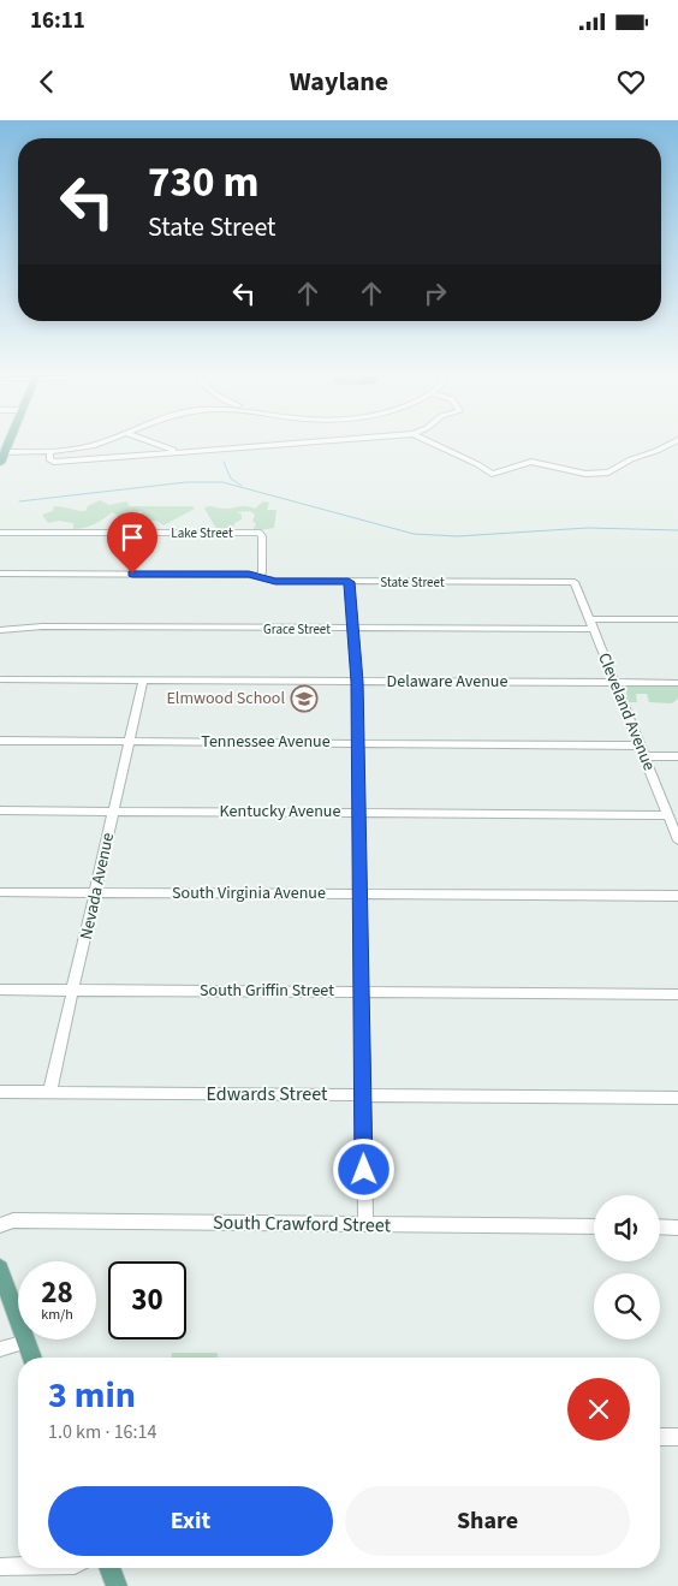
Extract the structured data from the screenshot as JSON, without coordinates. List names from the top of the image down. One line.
{"streets":{"street":["Lake Street","State Street","Grace Street","Delaware Avenue","Cleveland Avenue","Tennessee Avenue","Kentucky Avenue","Nevada Avenue","South Virginia Avenue","South Griffin Street","Edwards Street","South Crawford Street"]},"crossings":[["State Street","Cleveland Avenue"],["Grace Street","Cleveland Avenue"],["Delaware Avenue","Cleveland Avenue"],["Delaware Avenue","Nevada Avenue"],["Cleveland Avenue","Tennessee Avenue"],["Cleveland Avenue","Kentucky Avenue"],["Tennessee Avenue","Nevada Avenue"],["Kentucky Avenue","Nevada Avenue"],["Nevada Avenue","South Virginia Avenue"],["Nevada Avenue","South Griffin Street"],["Nevada Avenue","Edwards Street"]],"places":{"school or university":["Elmwood School"]},"page":{"status":"16:11","header":"Waylane","turn":["730 m","State Street"],"speed":"28 km/h","limit":"30","heading":["3 min","1.0 km · 16:14"],"buttons":["Exit","Share"]}}
